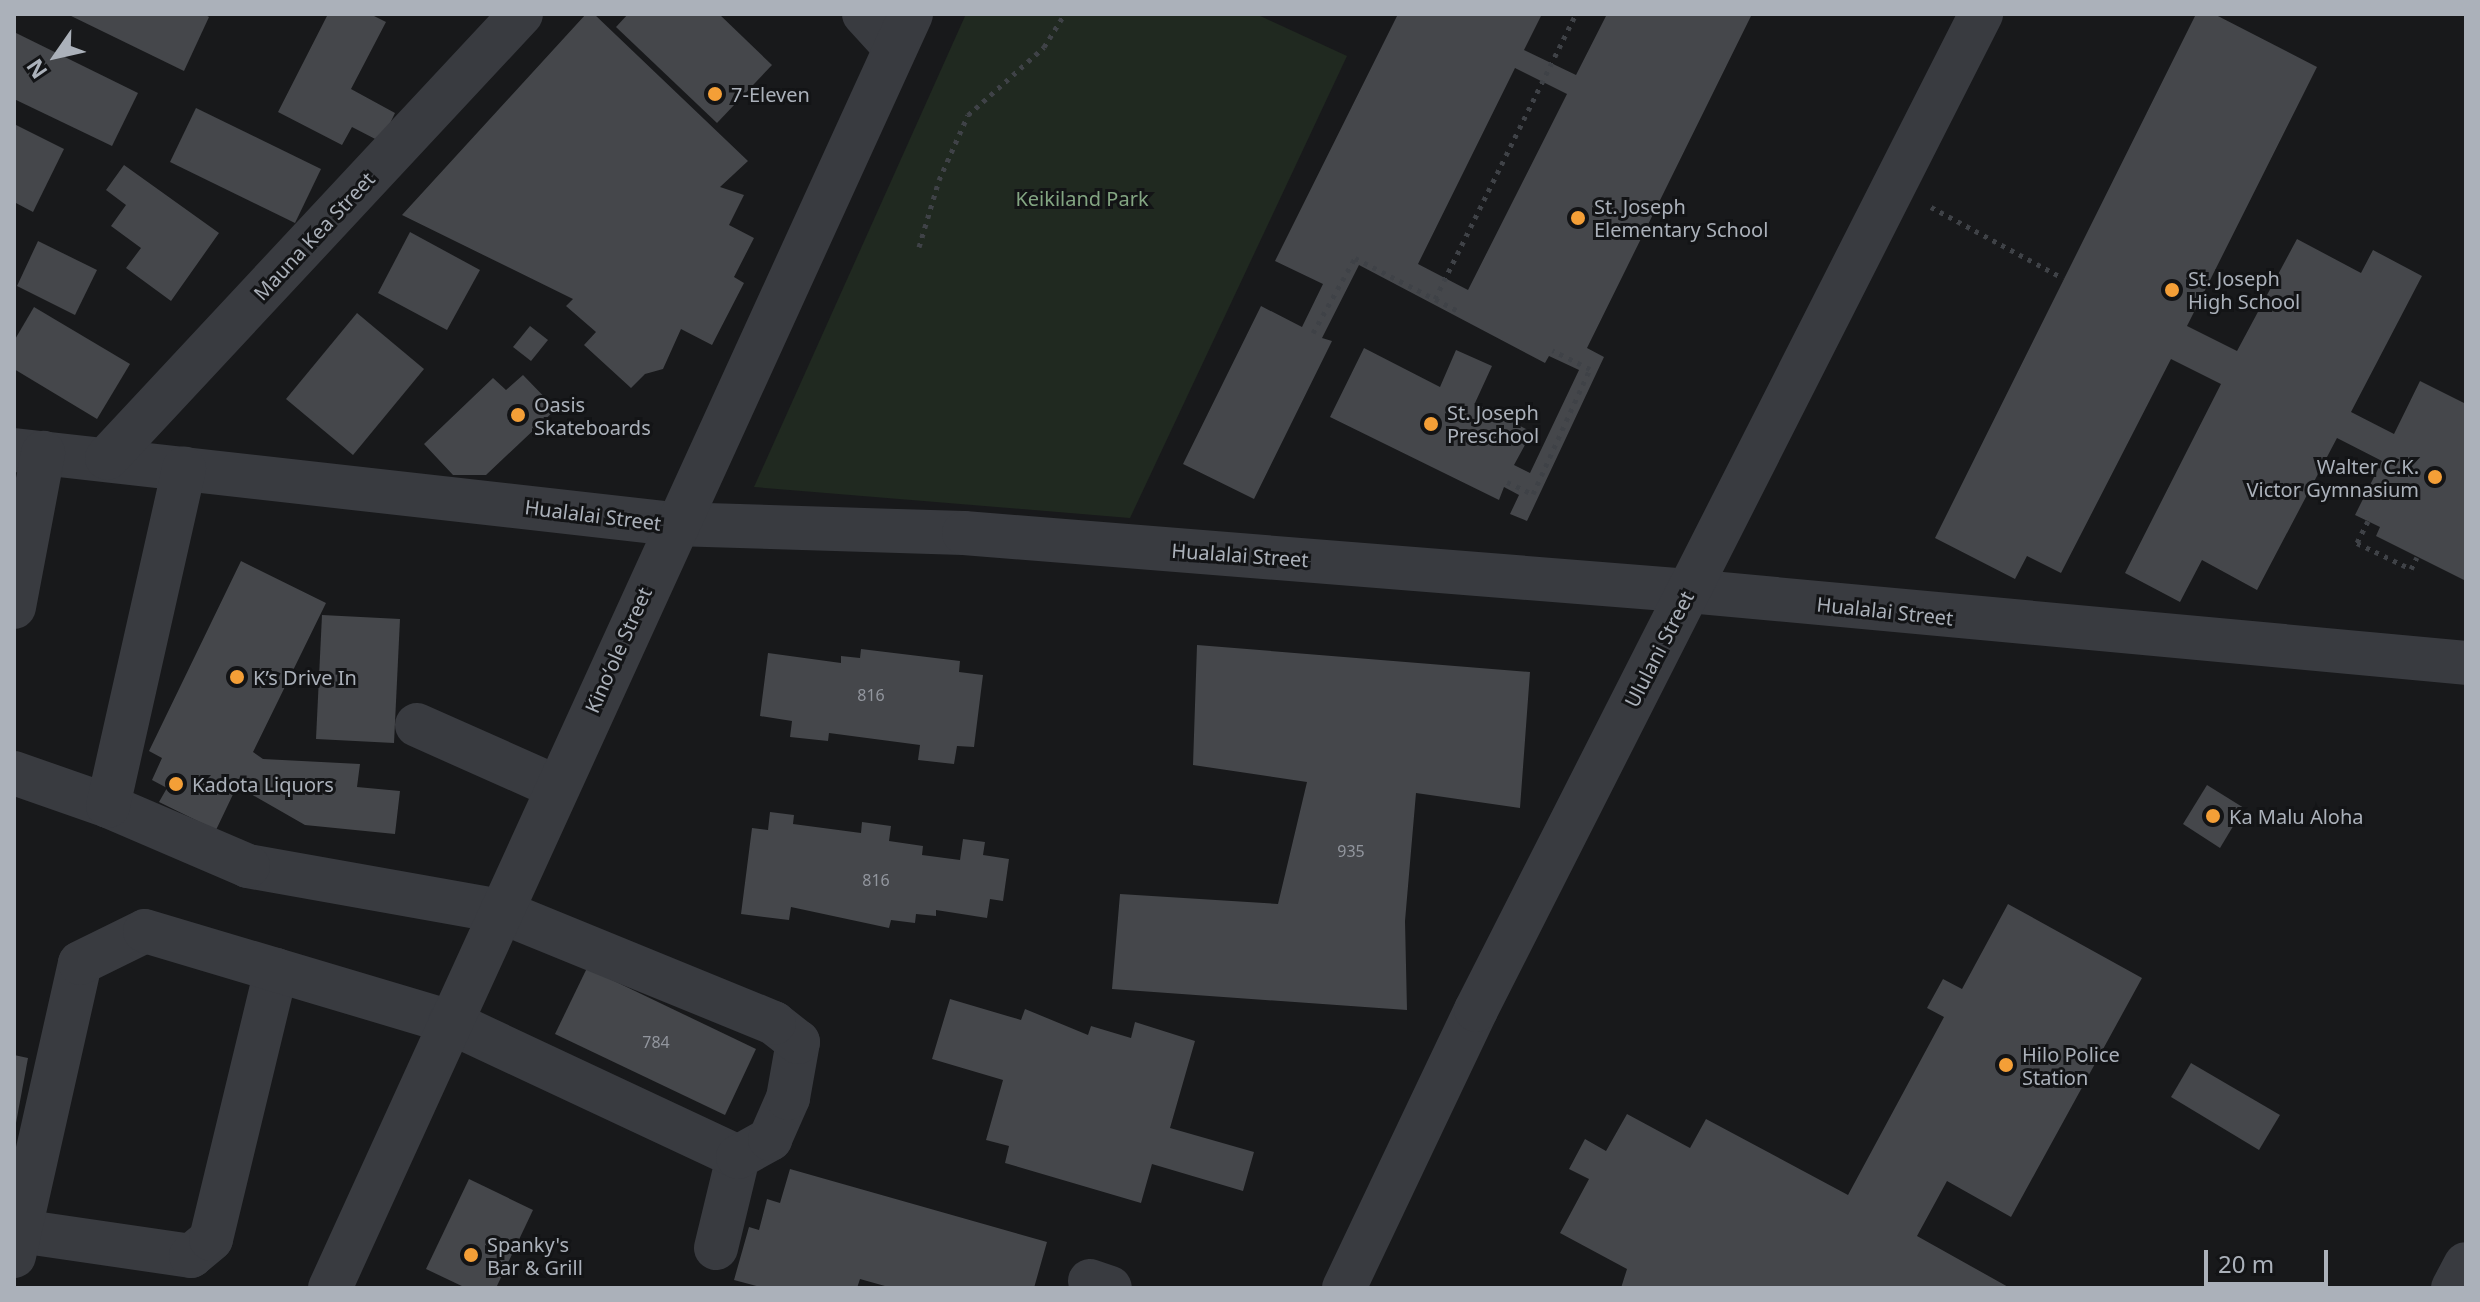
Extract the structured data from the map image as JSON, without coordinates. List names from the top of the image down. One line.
{"streets":{"street":["Mauna Kea Street","Hualalai Street","Ululani Street","Kinoʻole Street"]},"crossings":[["Mauna Kea Street","Hualalai Street"],["Hualalai Street","Ululani Street"],["Hualalai Street","Kinoʻole Street"]],"parks":["Keikiland Park"],"places":["7-Eleven","St. Joseph Elementary School","St. Joseph High School","Oasis Skateboards","St. Joseph Preschool","Walter C.K. Victor Gymnasium","K’s Drive In","Kadota Liquors","Ka Malu Aloha","Hilo Police Station","Spanky's Bar & Grill"],"house_numbers":["816","935","816","784"],"scale_bar":"20 m","north":"bottom left"}
